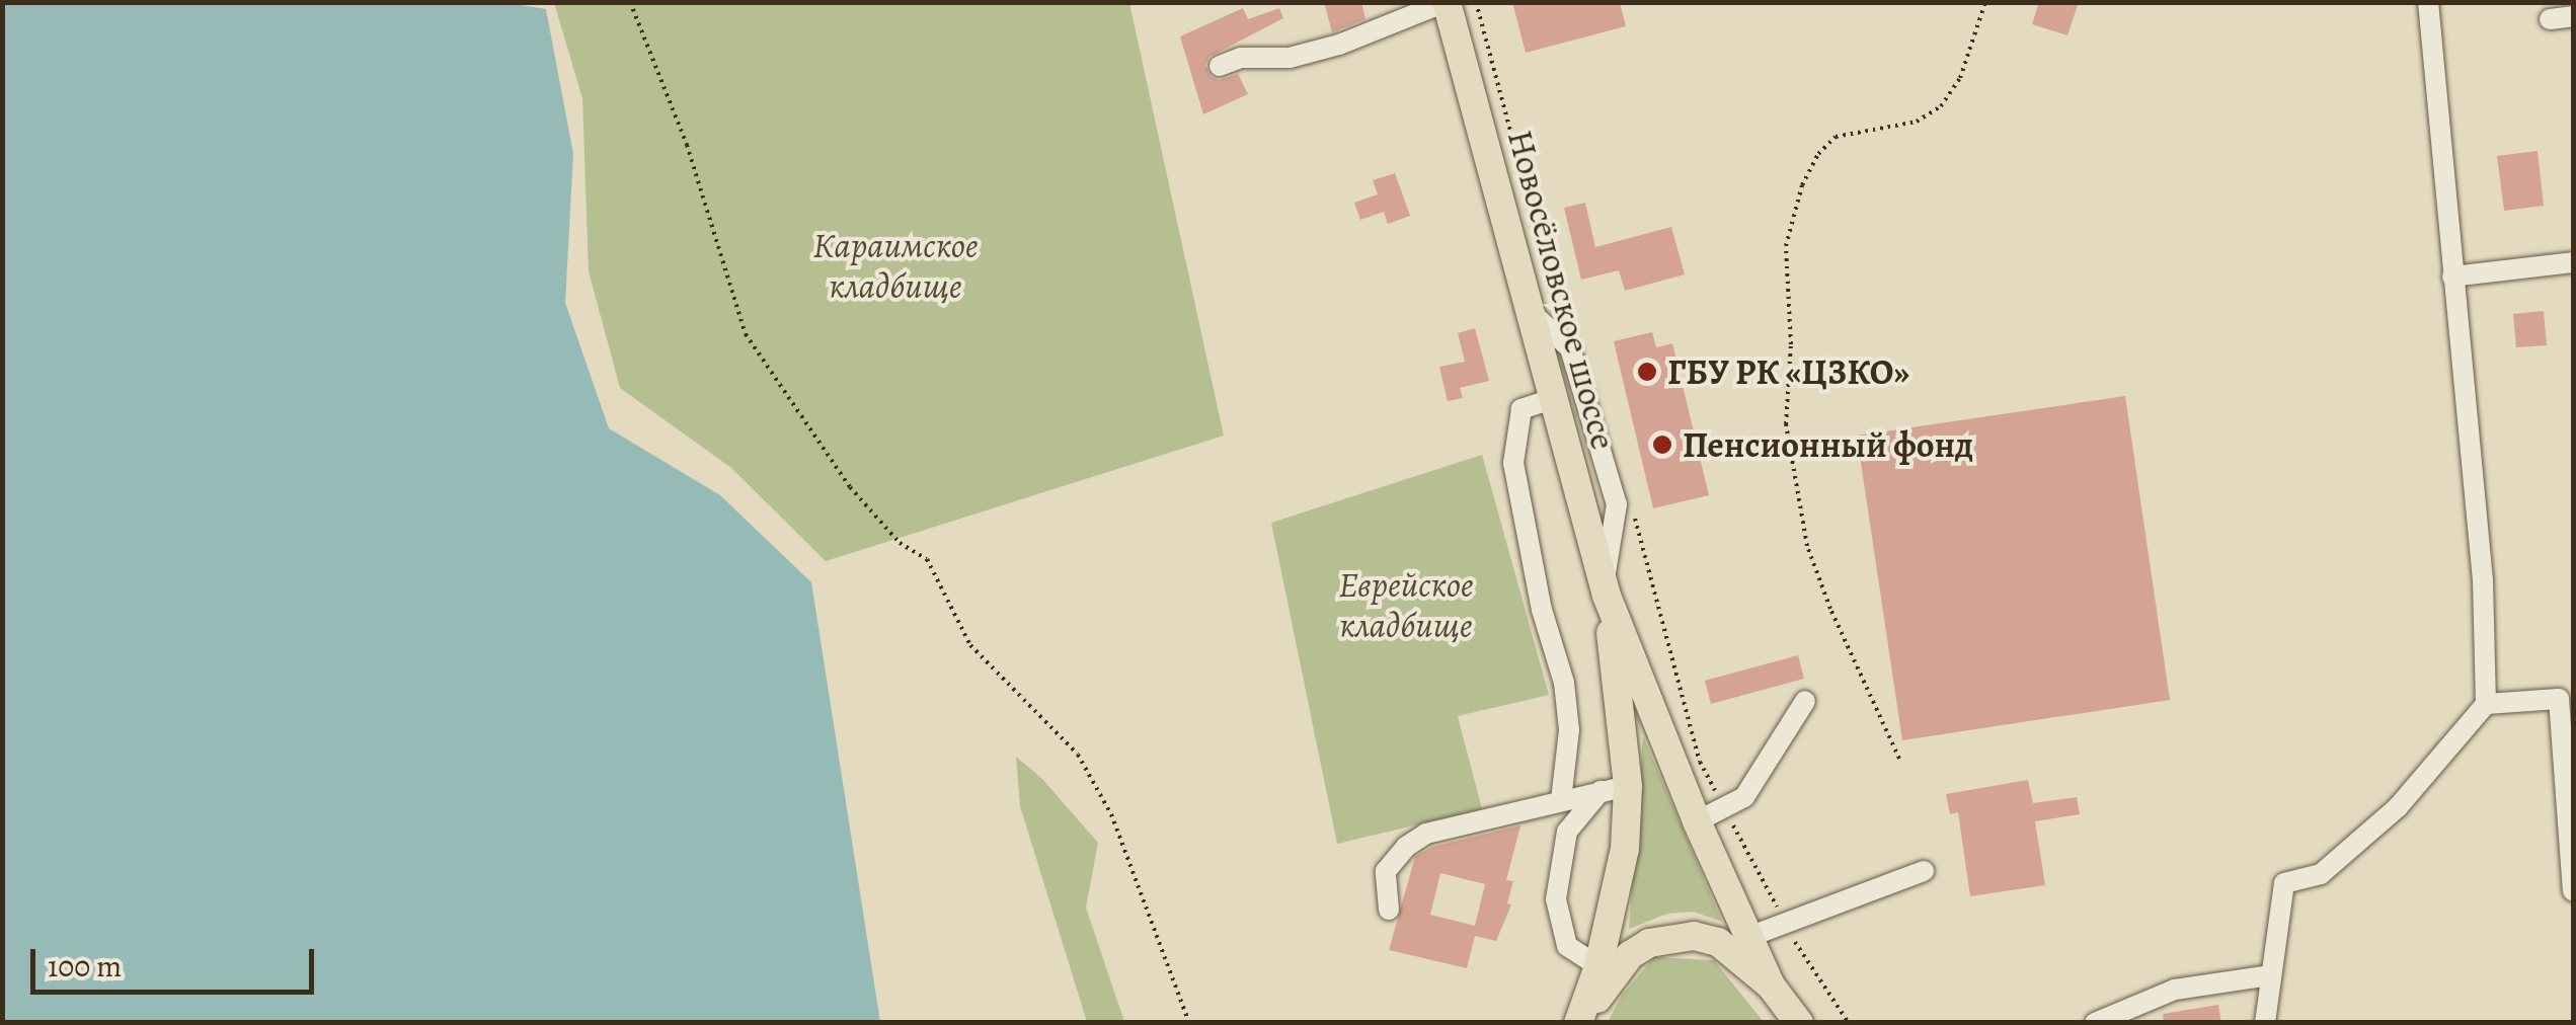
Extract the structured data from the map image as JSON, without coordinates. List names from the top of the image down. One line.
{"streets":{"main road":["Новосёловское шоссе"]},"parks":["Караимское кладбище","Еврейское кладбище"],"places":["ГБУ РК «ЦЗКО»","Пенсионный фонд"],"scale_bar":"100 m"}
